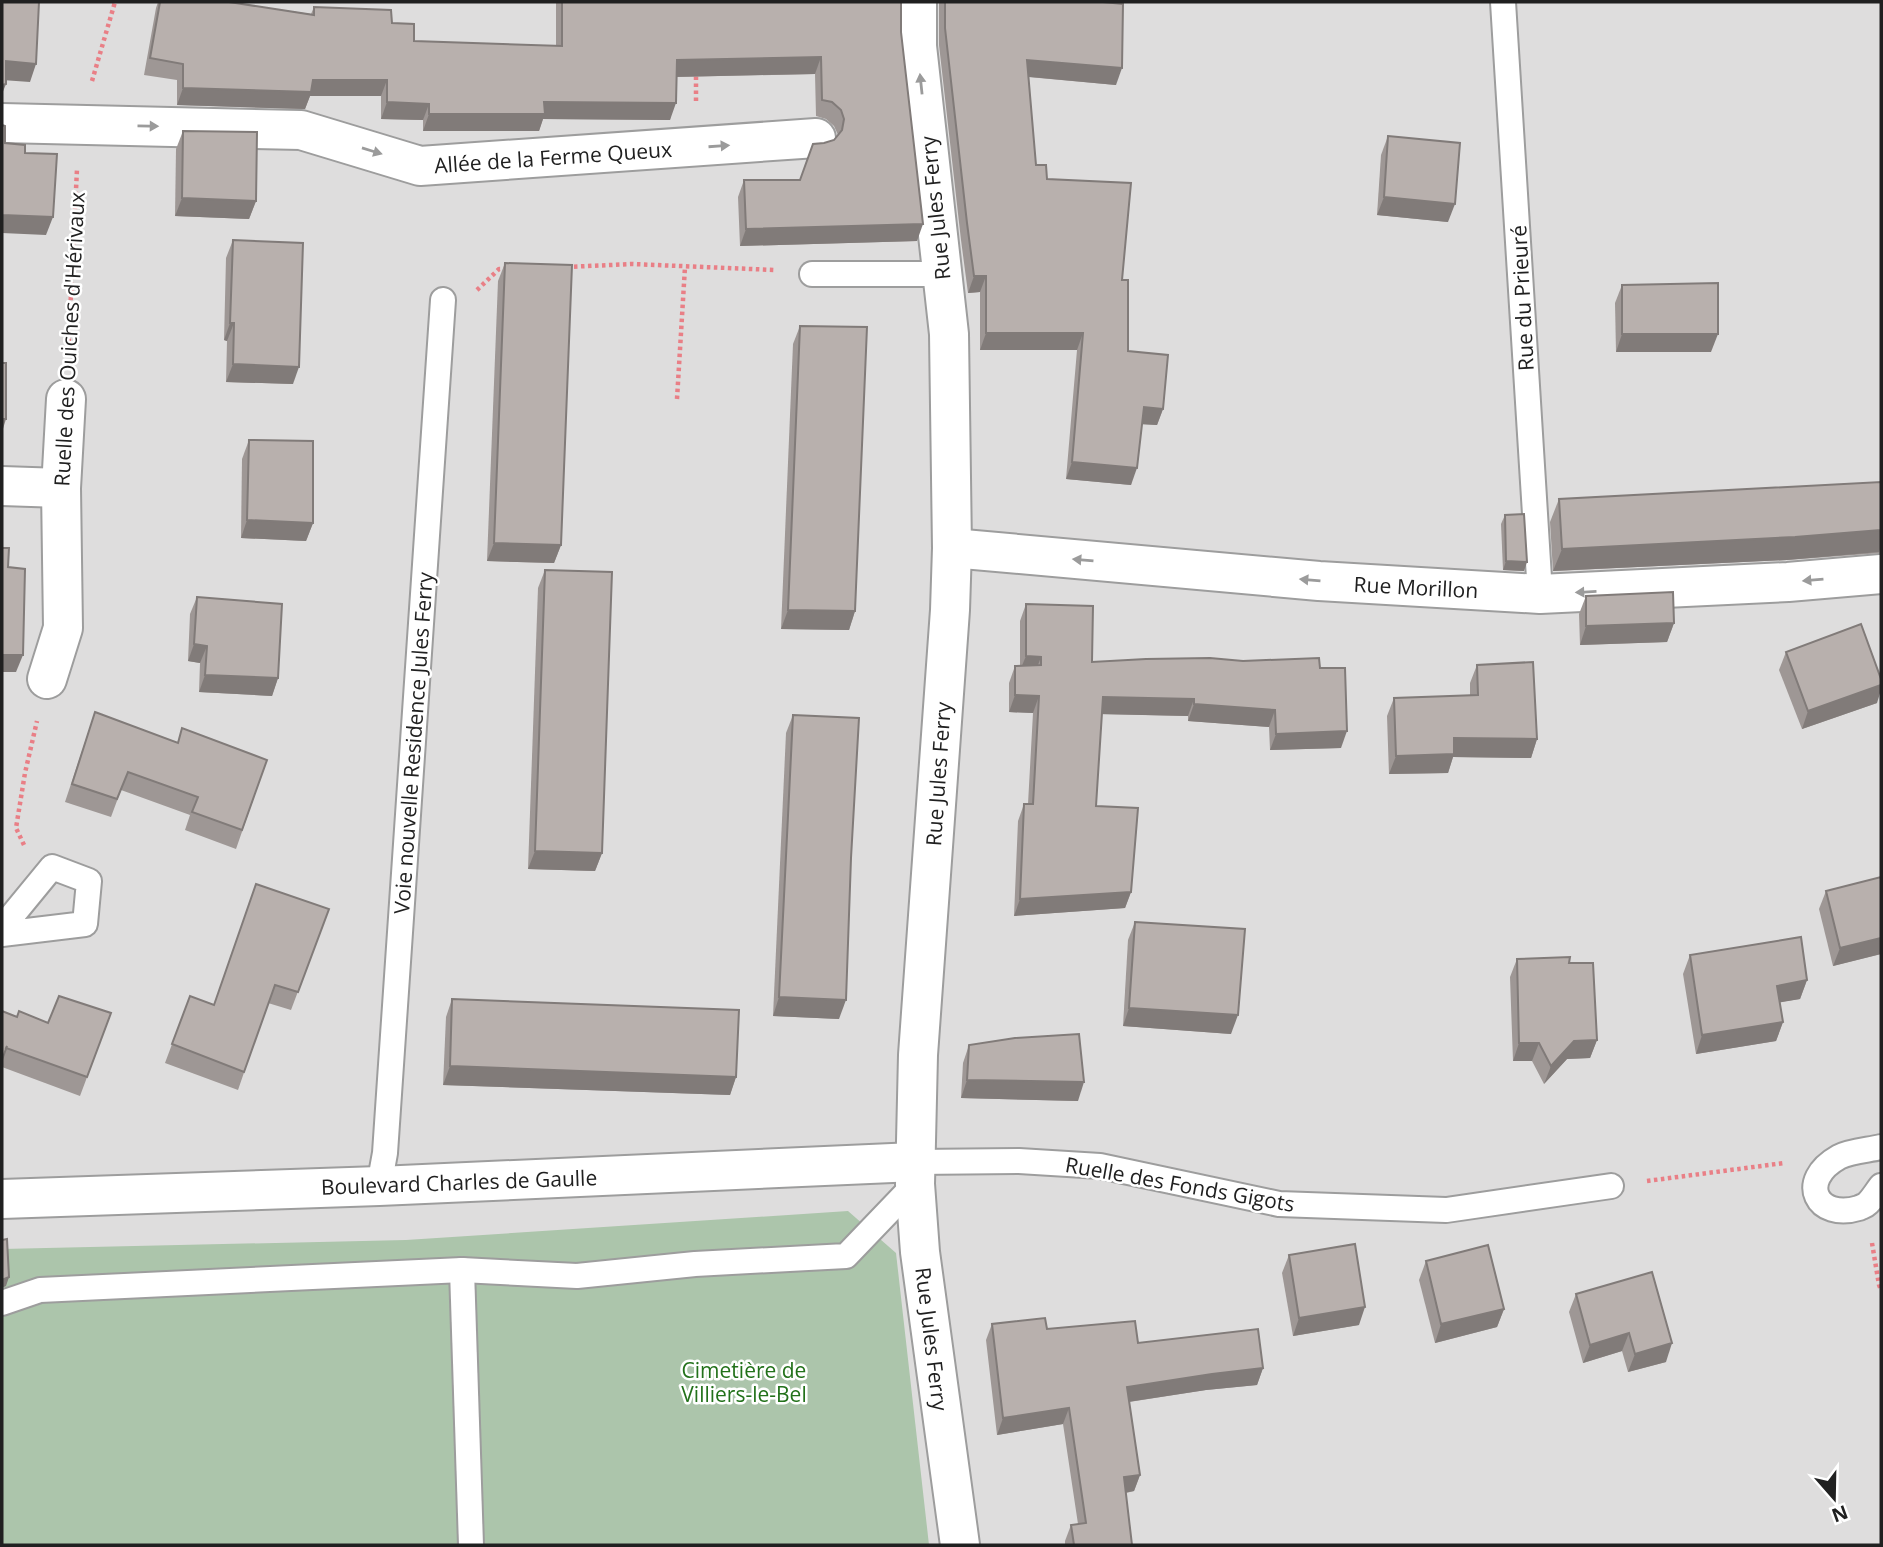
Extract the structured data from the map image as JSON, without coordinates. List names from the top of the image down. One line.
{"streets":{"street":["Allée de la Ferme Queux","Rue Jules Ferry","Ruelle des Ouiches d'Hérivaux","Rue Morillon","Boulevard Charles de Gaulle"],"lane":["Rue du Prieuré","Voie nouvelle Residence Jules Ferry","Ruelle des Fonds Gigots"]},"crossings":[["Allée de la Ferme Queux","Ruelle des Ouiches d'Hérivaux"],["Rue Jules Ferry","Rue Morillon"],["Rue Jules Ferry","Boulevard Charles de Gaulle"],["Rue Jules Ferry","Ruelle des Fonds Gigots"],["Rue du Prieuré","Rue Morillon"],["Voie nouvelle Residence Jules Ferry","Boulevard Charles de Gaulle"],["Boulevard Charles de Gaulle","Ruelle des Fonds Gigots"]],"one_way":["Allée de la Ferme Queux","Rue Morillon"],"parks":["Cimetière de Villiers-le-Bel"],"north":"bottom"}
